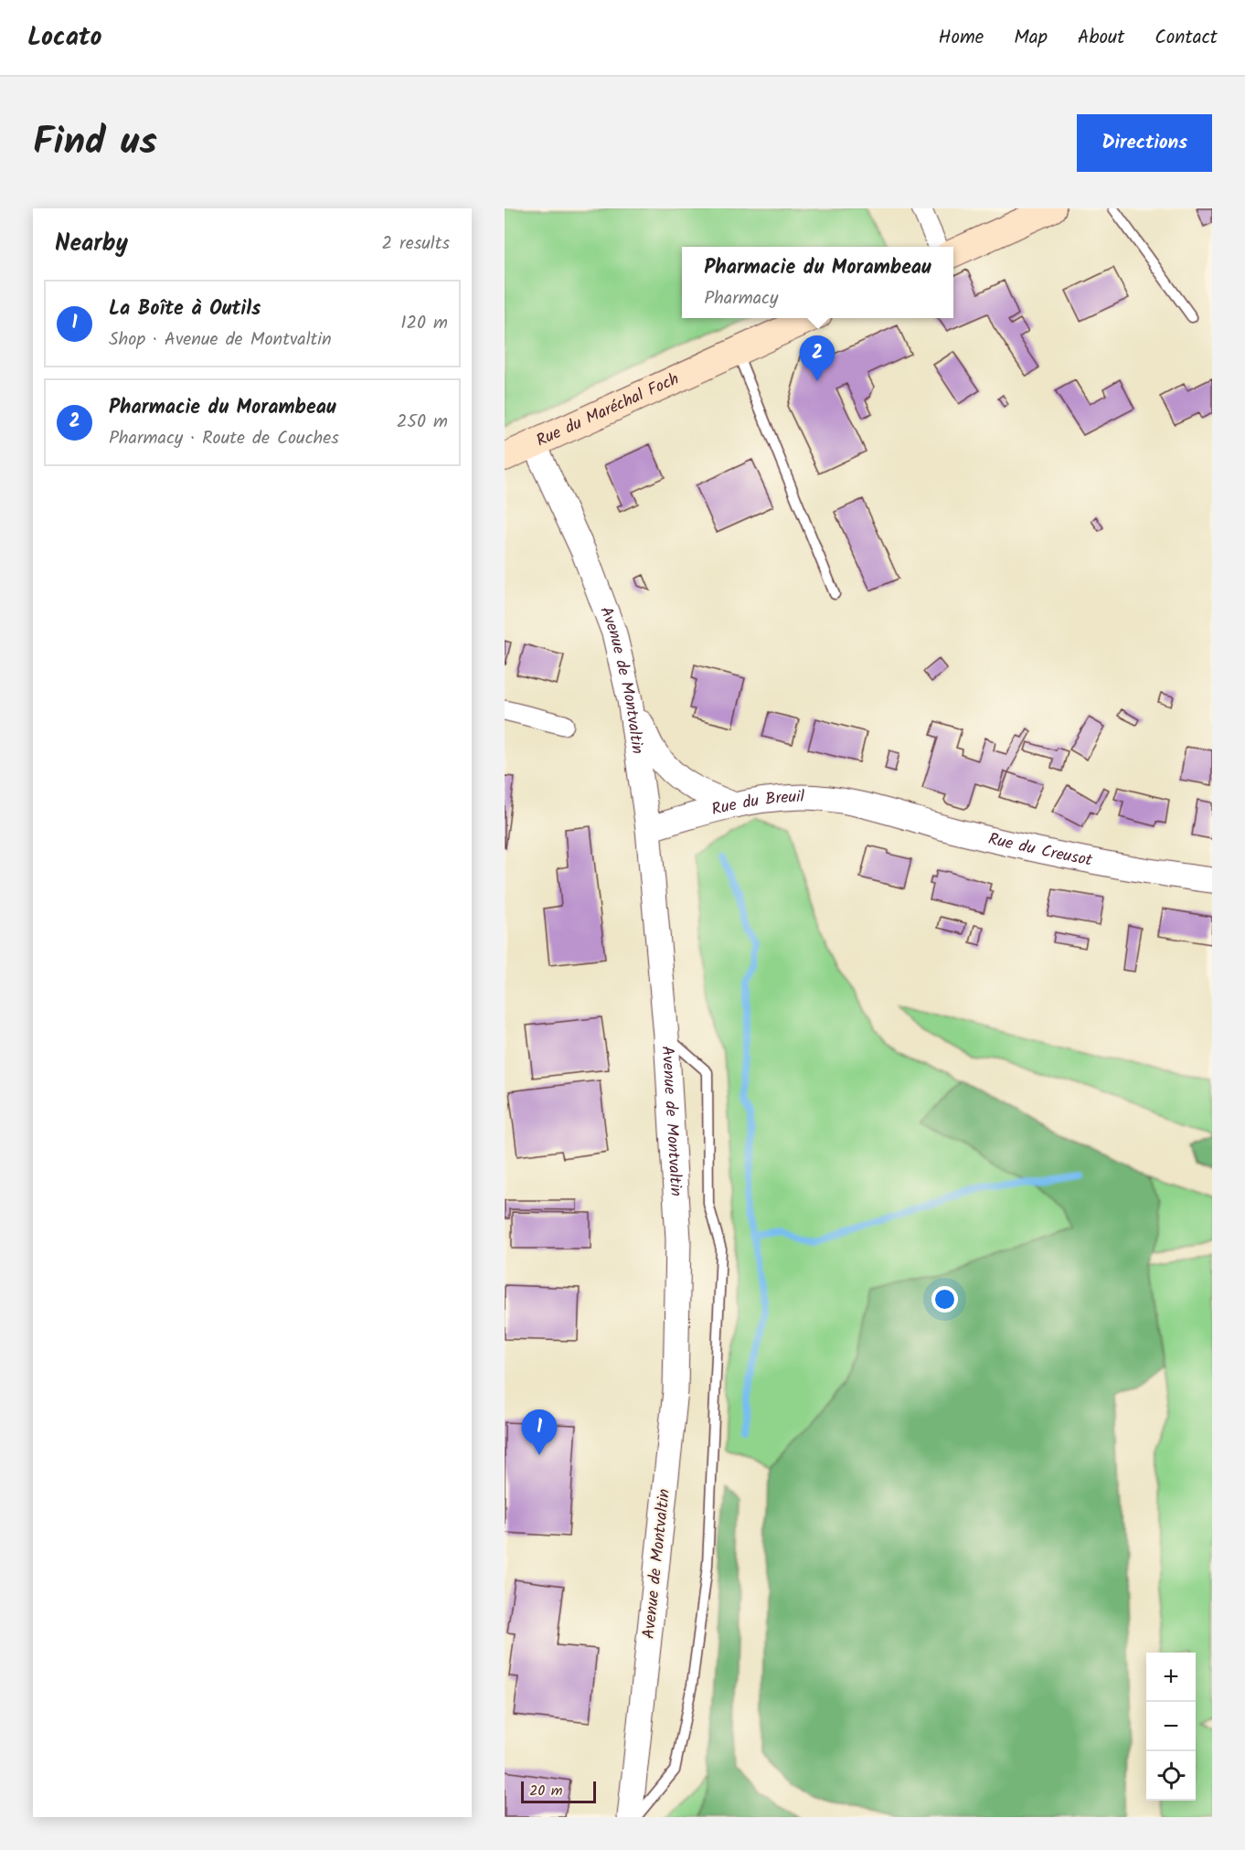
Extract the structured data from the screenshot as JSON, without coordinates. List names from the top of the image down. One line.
{"streets":{"main road":["Rue du Maréchal Foch"],"street":["Avenue de Montvaltin","Rue du Breuil","Rue du Creusot"]},"crossings":[["Rue du Maréchal Foch","Avenue de Montvaltin"],["Avenue de Montvaltin","Rue du Breuil"],["Rue du Breuil","Rue du Creusot"]],"scale_bar":"20 m","page":{"header":"Locato","nav":["Home","Map","About","Contact"],"title":"Find us","buttons":"Directions","heading":["Nearby","2 results"],"popup":["Pharmacie du Morambeau","Pharmacy"],"list":[{"mark":"1","name":"La Boîte à Outils","note":"Shop · Avenue de Montvaltin","value":"120 m"},{"mark":"2","name":"Pharmacie du Morambeau","note":"Pharmacy · Route de Couches","value":"250 m"}],"pins":["2","1"],"map_buttons":["+","−"],"scale":"20 m"}}
